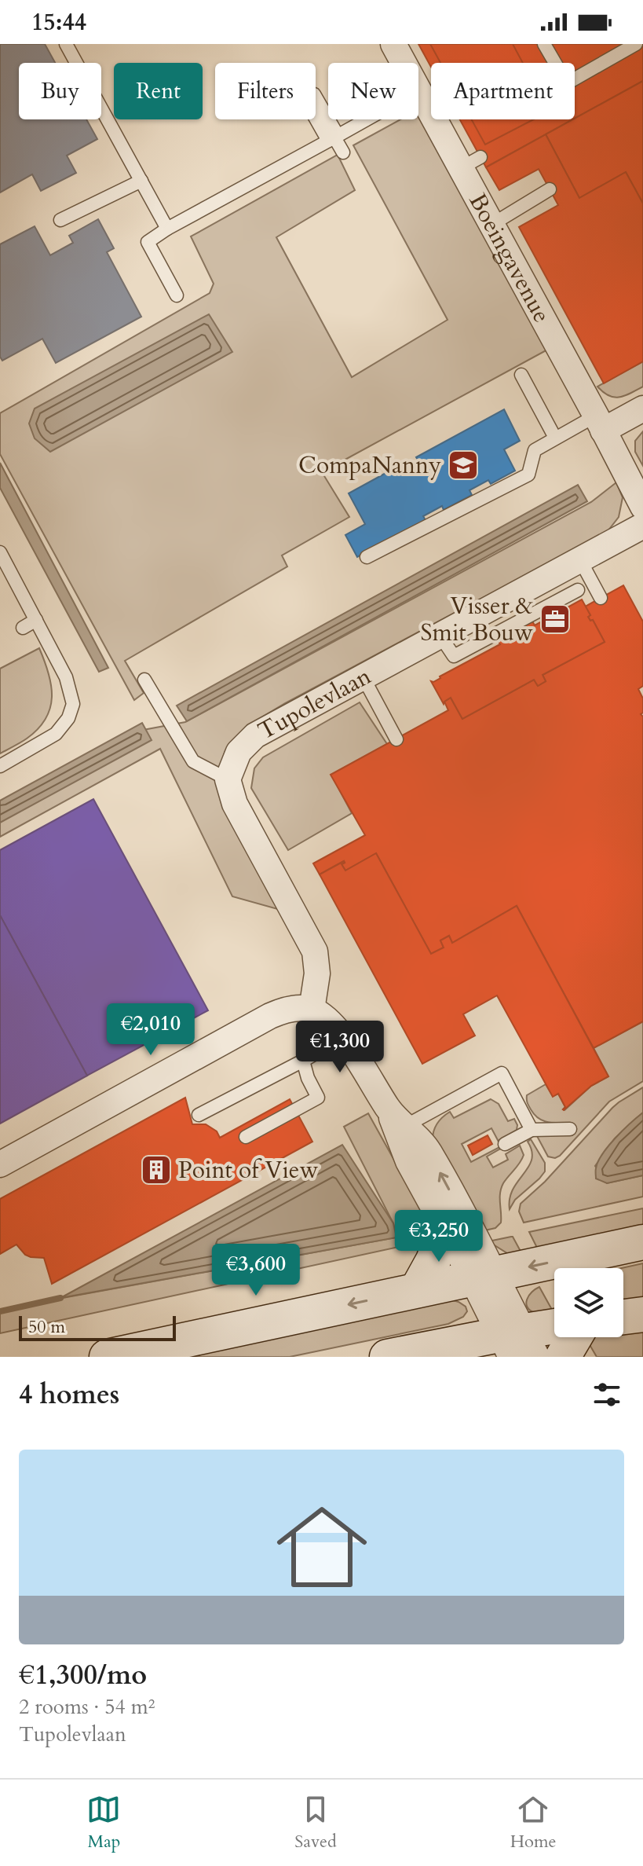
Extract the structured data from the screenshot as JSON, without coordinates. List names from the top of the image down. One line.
{"streets":{"street":["Boeingavenue","Tupolevlaan"]},"places":{"school or university":["CompaNanny"],"office":["Visser & Smit Bouw"],"building":["Point of View"]},"scale_bar":"50 m","page":{"status":"15:44","chip":["Buy","Rent","Filters","New","Apartment"],"price":["€2,010","€1,300","€3,250","€3,600"],"scale":"50 m","heading":"4 homes","list":[{"name":"€1,300/mo","note":"2 rooms · 54 m² · Tupolevlaan"}],"tabs":["Map","Saved","Home"]}}
